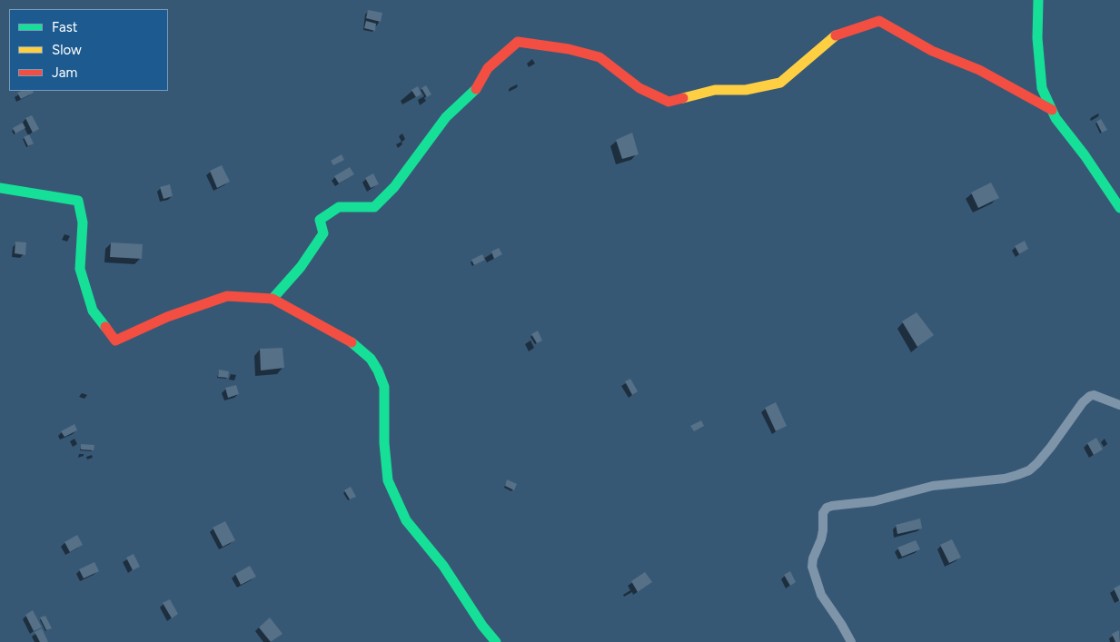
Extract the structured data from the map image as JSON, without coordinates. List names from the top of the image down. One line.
{"legend":["Fast","Slow","Jam"]}
